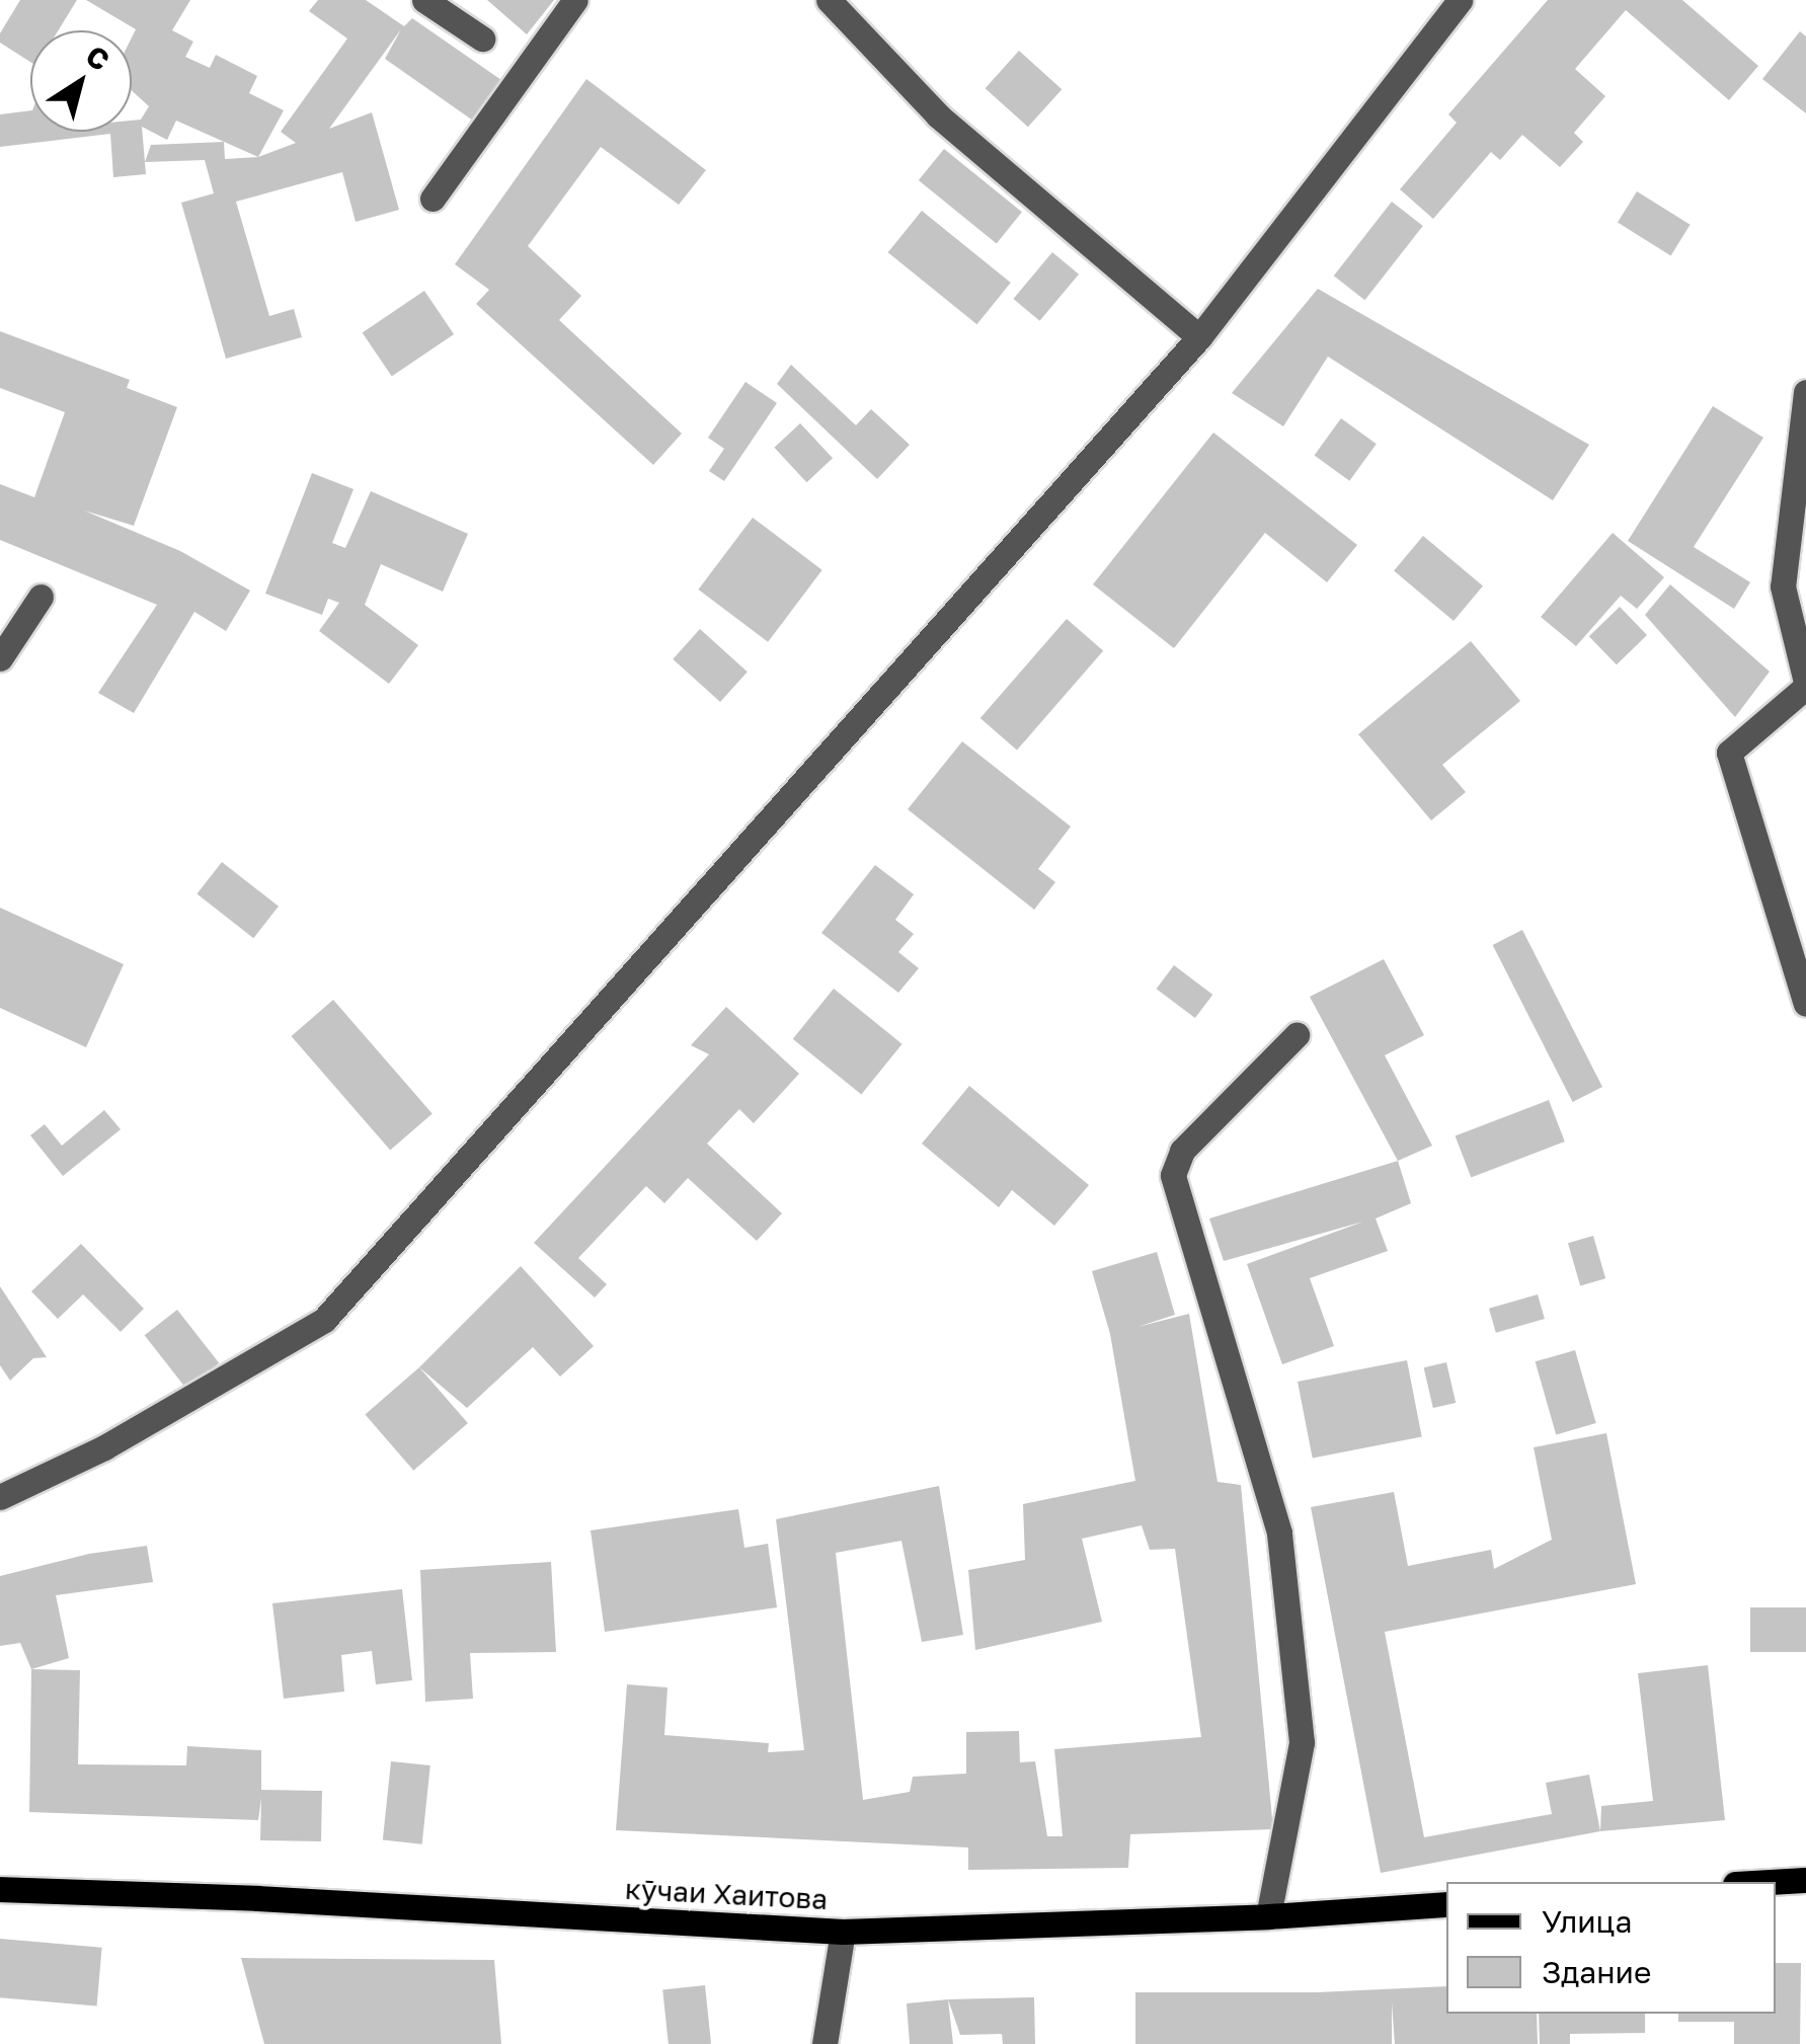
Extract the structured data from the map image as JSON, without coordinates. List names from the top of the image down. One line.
{"streets":{"main road":["кӯчаи Хаитова"]},"legend":["Улица","Здание"],"north":"top right"}
